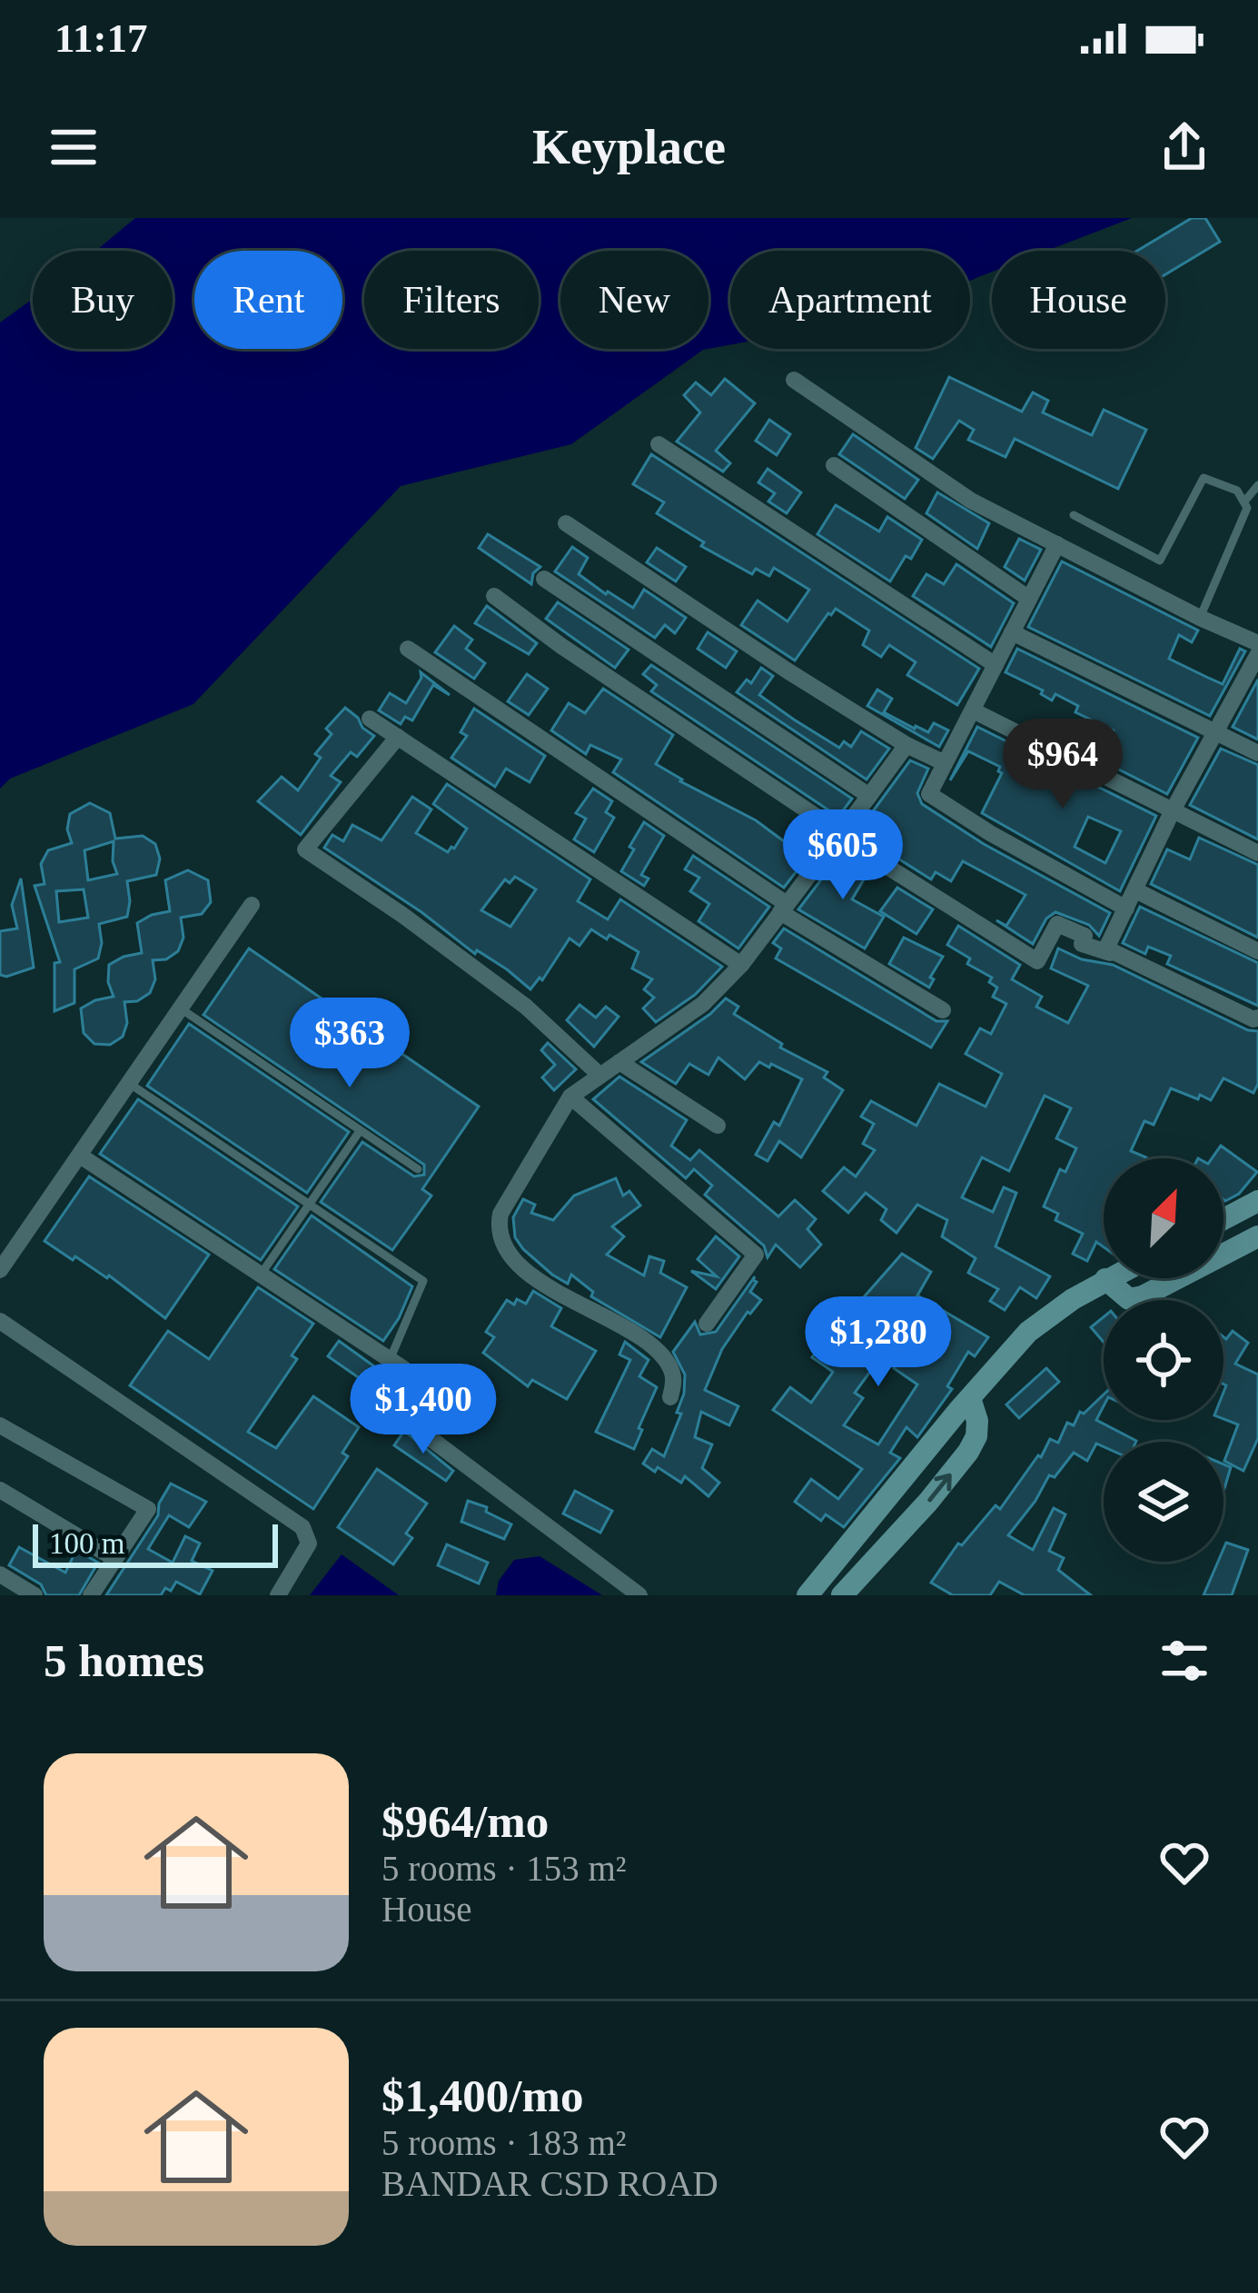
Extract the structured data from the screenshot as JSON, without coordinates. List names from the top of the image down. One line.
{"scale_bar":"100 m","north":"top right","page":{"status":"11:17","header":"Keyplace","chip":["Buy","Rent","Filters","New","Apartment","House"],"price":["$964","$605","$363","$1,280","$1,400"],"scale":"100 m","heading":"5 homes","list":[{"name":"$964/mo","note":"5 rooms · 153 m² · House"},{"name":"$1,400/mo","note":"5 rooms · 183 m² · BANDAR CSD ROAD"}]}}
